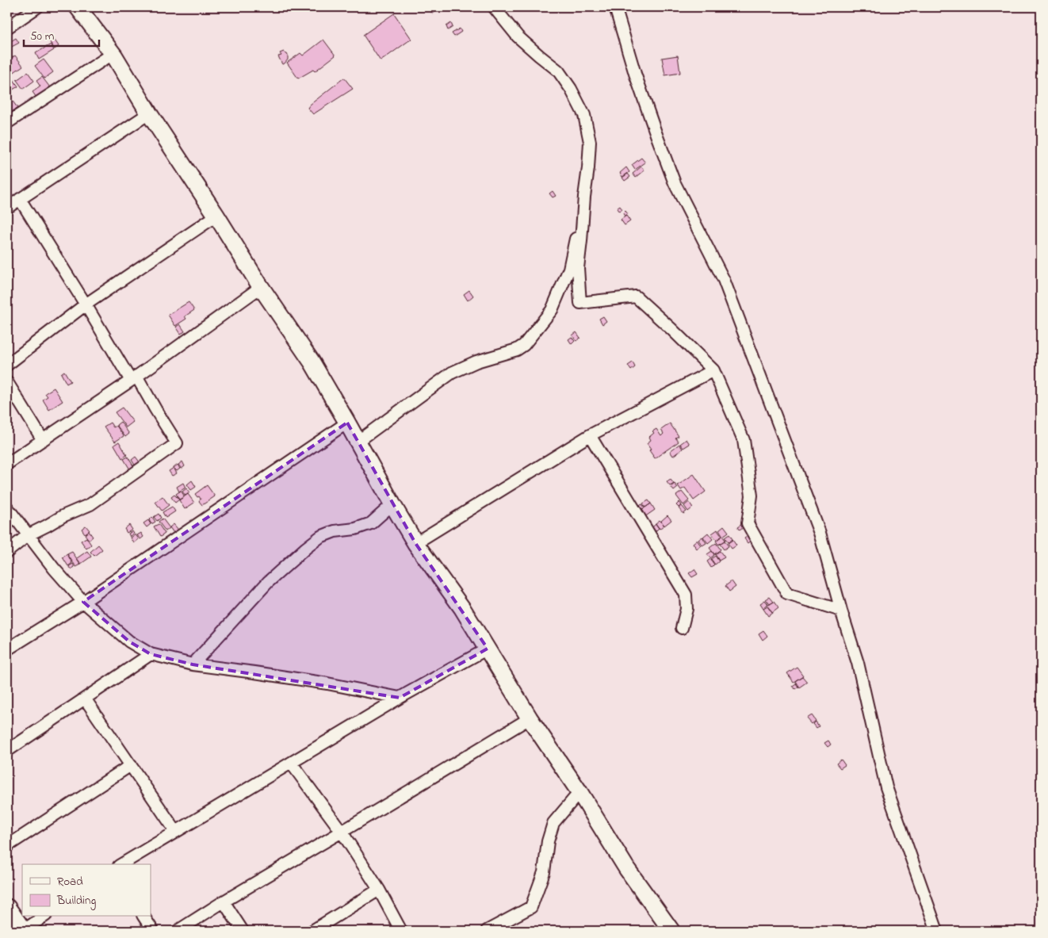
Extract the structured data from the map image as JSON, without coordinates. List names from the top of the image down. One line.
{"legend":["Road","Building"],"scale_bar":"50 m"}
